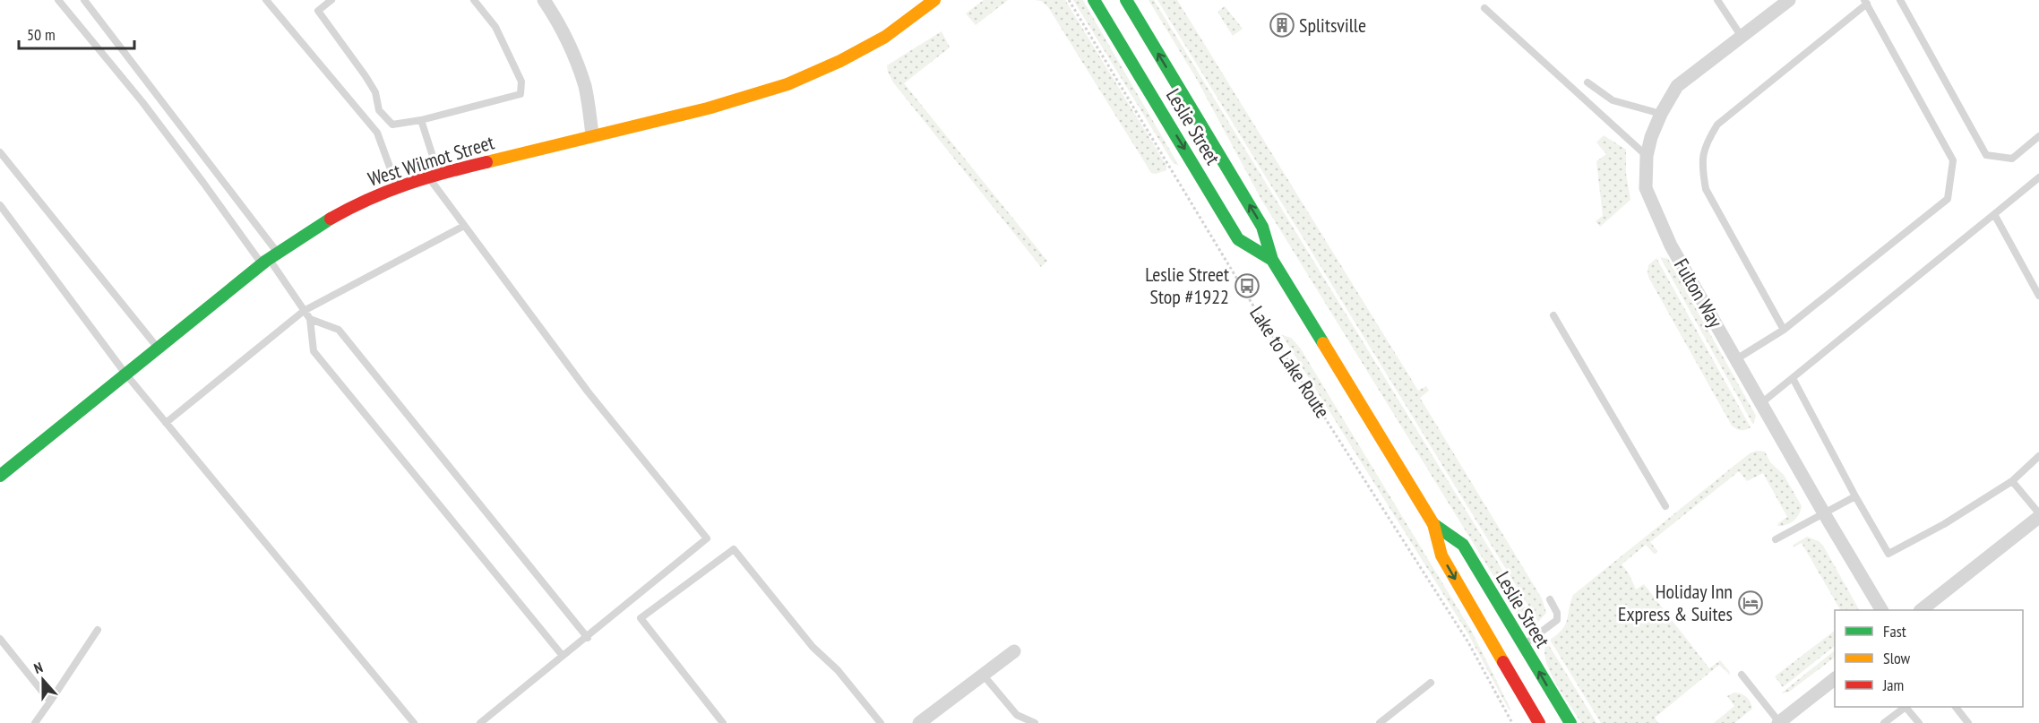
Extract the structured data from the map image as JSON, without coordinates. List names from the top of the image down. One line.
{"streets":{"main road":["Leslie Street","West Wilmot Street"],"street":["Fulton Way"],"path":["Lake to Lake Route"]},"places":{"building":["Splitsville"],"bus stop":["Leslie Street Stop #1922"],"hotel":["Holiday Inn Express & Suites"]},"legend":["Fast","Slow","Jam"],"scale_bar":"50 m","north":"top"}
